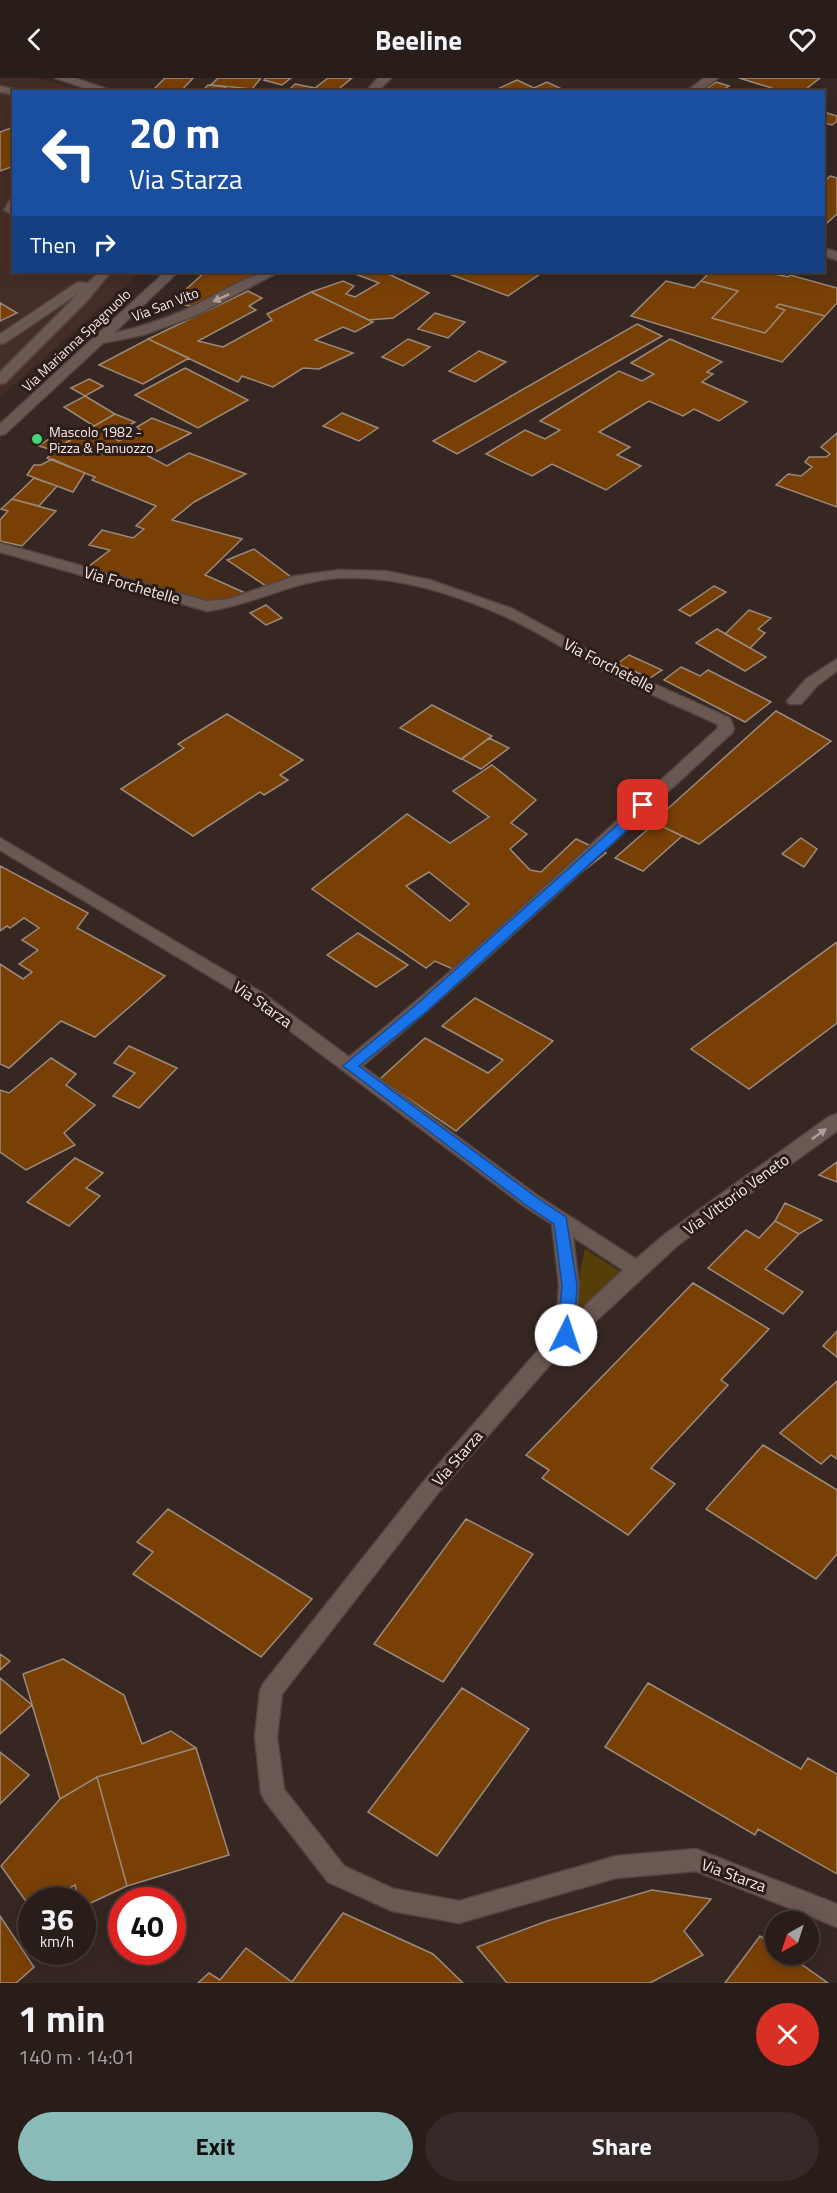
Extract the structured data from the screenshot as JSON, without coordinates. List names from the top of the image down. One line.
{"streets":{"street":["Via San Vito","Via Marianna Spagnuolo","Via Forchetelle","Via Starza","Via Vittorio Veneto"]},"crossings":[["Via San Vito","Via Marianna Spagnuolo"],["Via Forchetelle","Via Starza"],["Via Starza","Via Vittorio Veneto"]],"one_way":["Via San Vito","Via Vittorio Veneto"],"places":["Mascolo 1982 - Pizza & Panuozzo"],"north":"bottom left","page":{"header":"Beeline","turn":["20 m","Via Starza"],"then":"Then","speed":"36 km/h","limit":"40","heading":["1 min","140 m · 14:01"],"buttons":["Exit","Share"]}}
